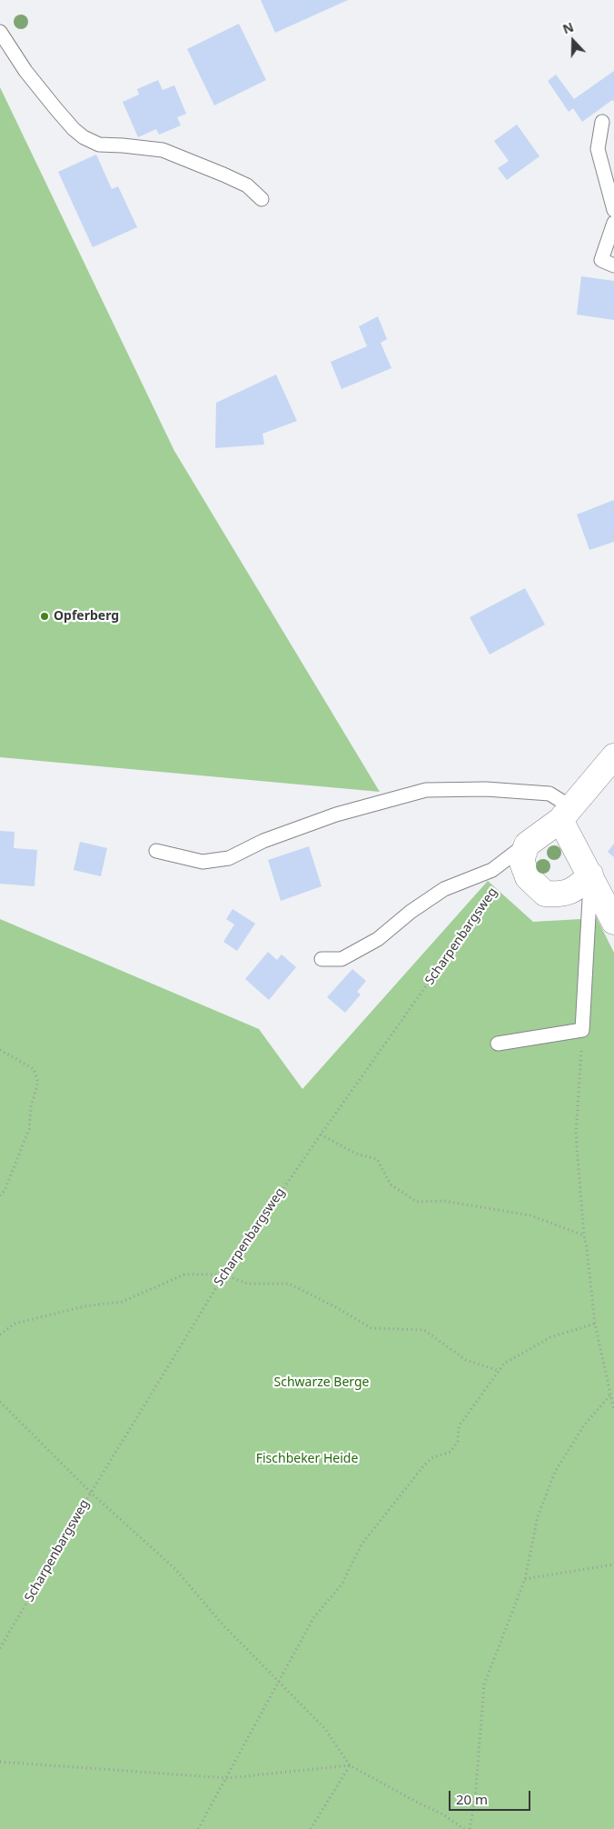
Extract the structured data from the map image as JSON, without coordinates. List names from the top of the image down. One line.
{"streets":{"path":["Scharpenbargsweg"]},"parks":["Schwarze Berge","Fischbeker Heide"],"places":["Opferberg"],"scale_bar":"20 m","north":"top"}
